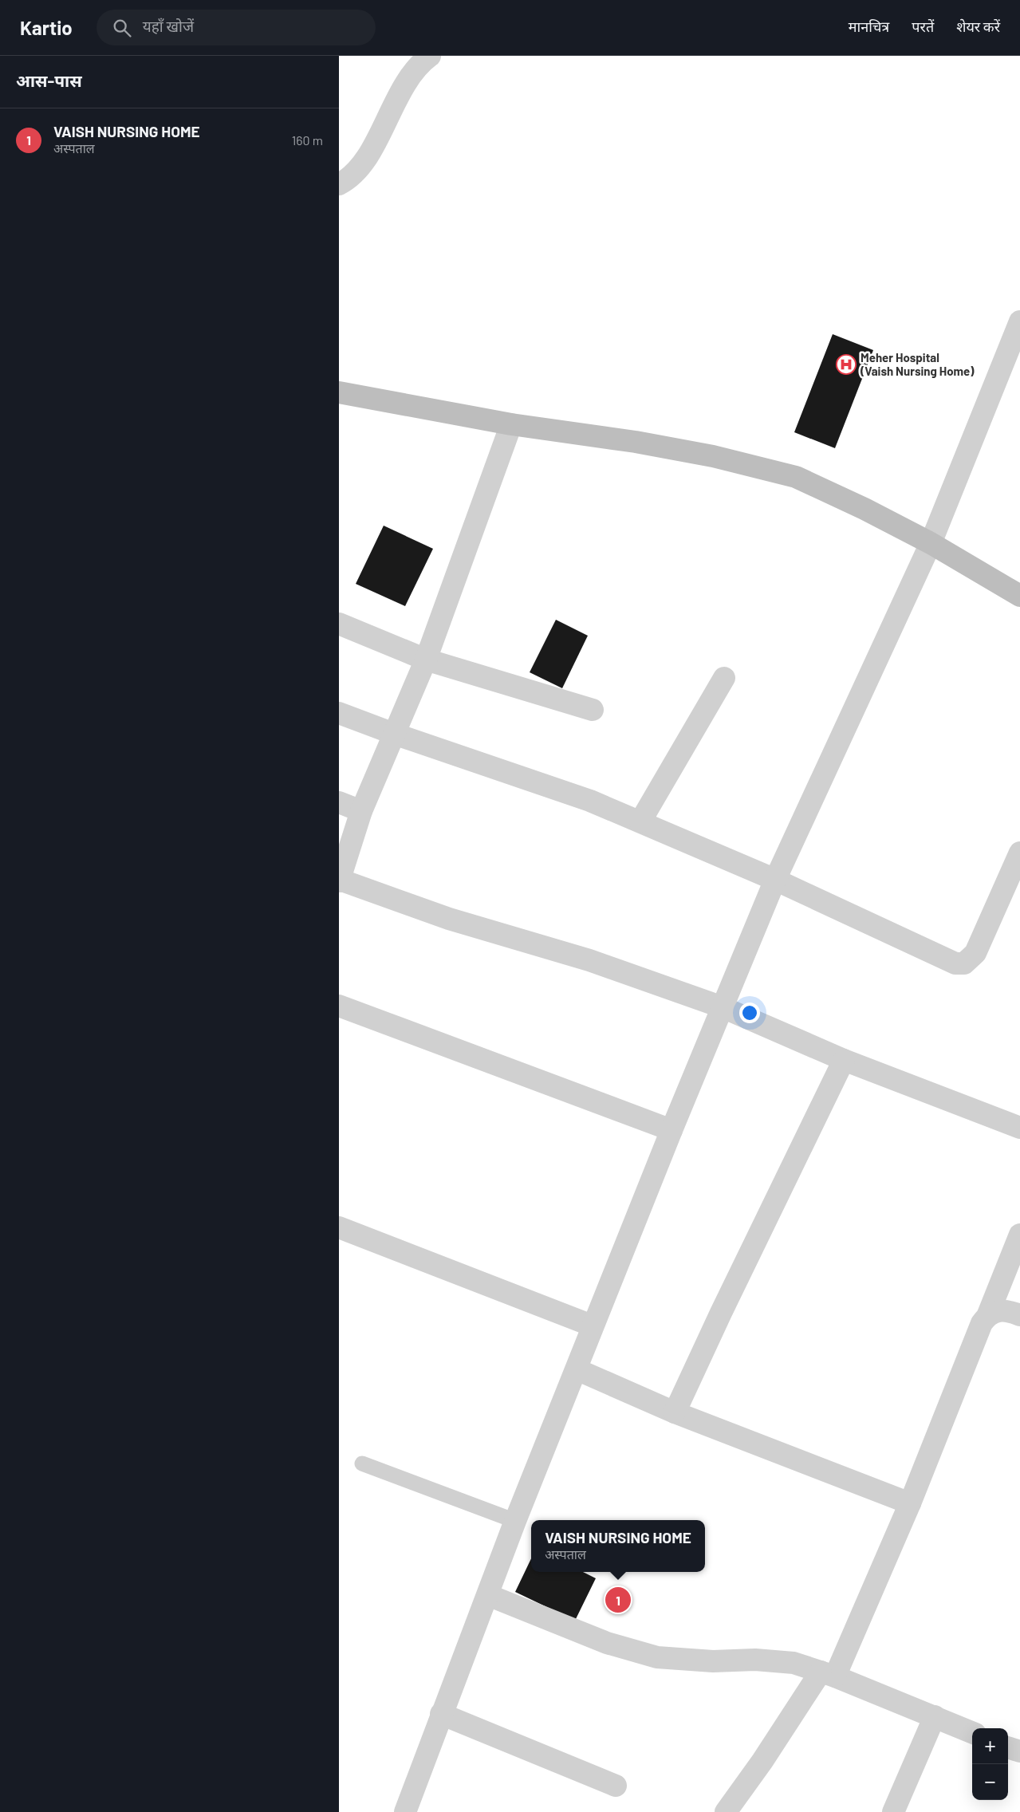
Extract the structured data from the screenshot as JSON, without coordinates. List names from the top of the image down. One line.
{"places":{"hospital":["Meher Hospital (Vaish Nursing Home)"]},"page":{"header":"Kartio","search":"यहाँ खोजें","nav":["मानचित्र","परतें","शेयर करें"],"heading":"आस-पास","list":[{"mark":"1","name":"VAISH NURSING HOME","note":"अस्पताल","value":"160 m"}],"popup":["VAISH NURSING HOME","अस्पताल"],"pins":"1","map_buttons":["+","−"]}}
